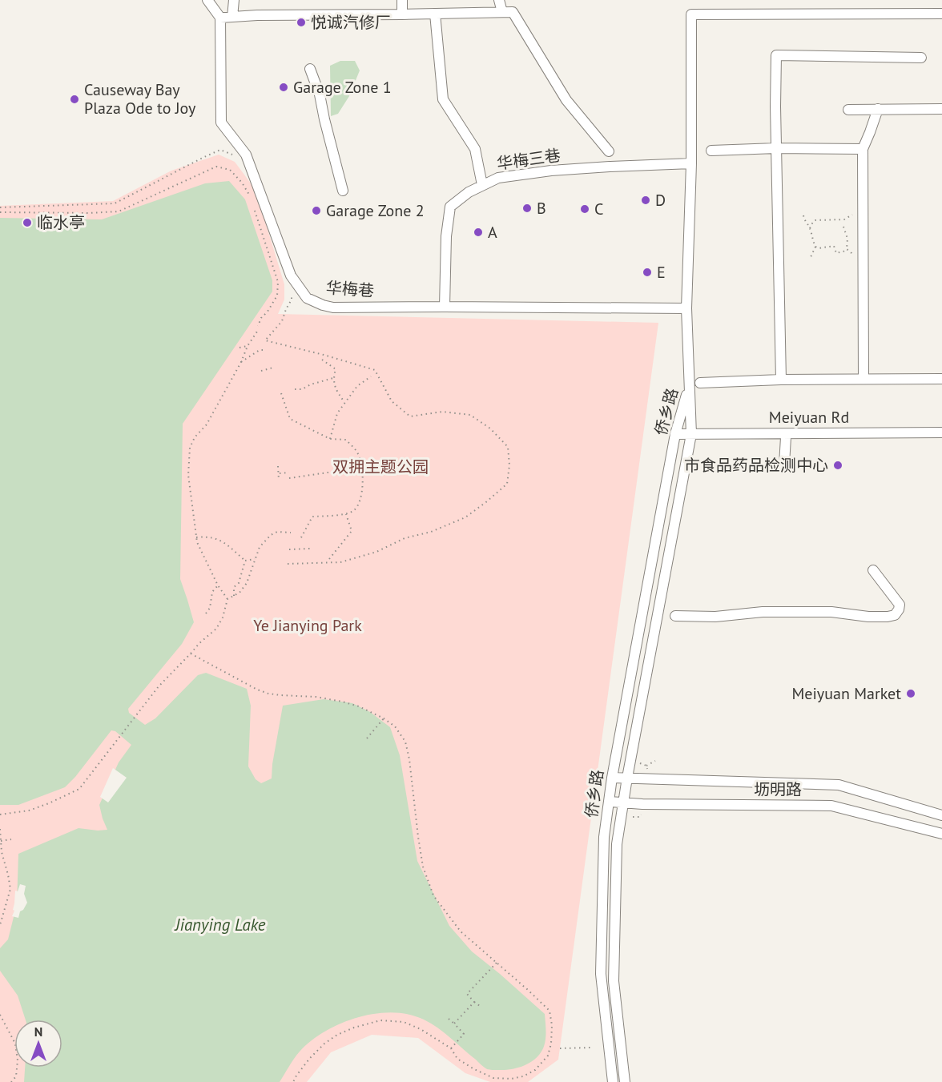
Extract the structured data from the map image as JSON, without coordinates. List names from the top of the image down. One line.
{"streets":{"street":["华梅三巷","华梅巷","侨乡路","Meiyuan Rd","坜明路"]},"crossings":[["华梅三巷","华梅巷"],["侨乡路","Meiyuan Rd"],["侨乡路","坜明路"]],"water":["Jianying Lake"],"parks":["双拥主题公园","Ye Jianying Park"],"places":["悦诚汽修厂","Garage Zone 1","Causeway Bay Plaza Ode to Joy","D","B","C","Garage Zone 2","临水亭","A","E","市食品药品检测中心","Meiyuan Market"],"north":"top"}
